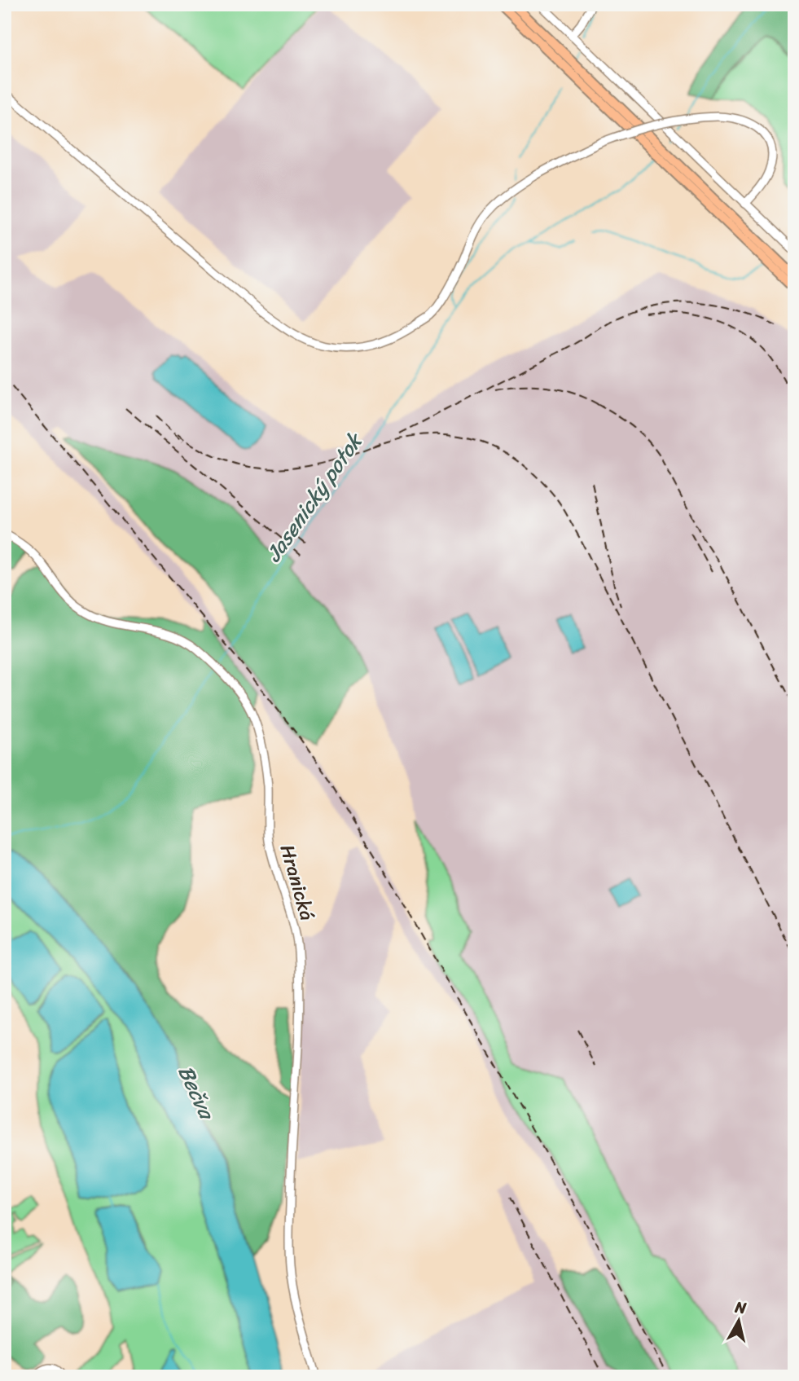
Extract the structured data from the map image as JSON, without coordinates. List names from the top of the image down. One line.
{"streets":{"street":["Hranická"]},"water":["Jasenický potok","Bečva"],"north":"top"}
